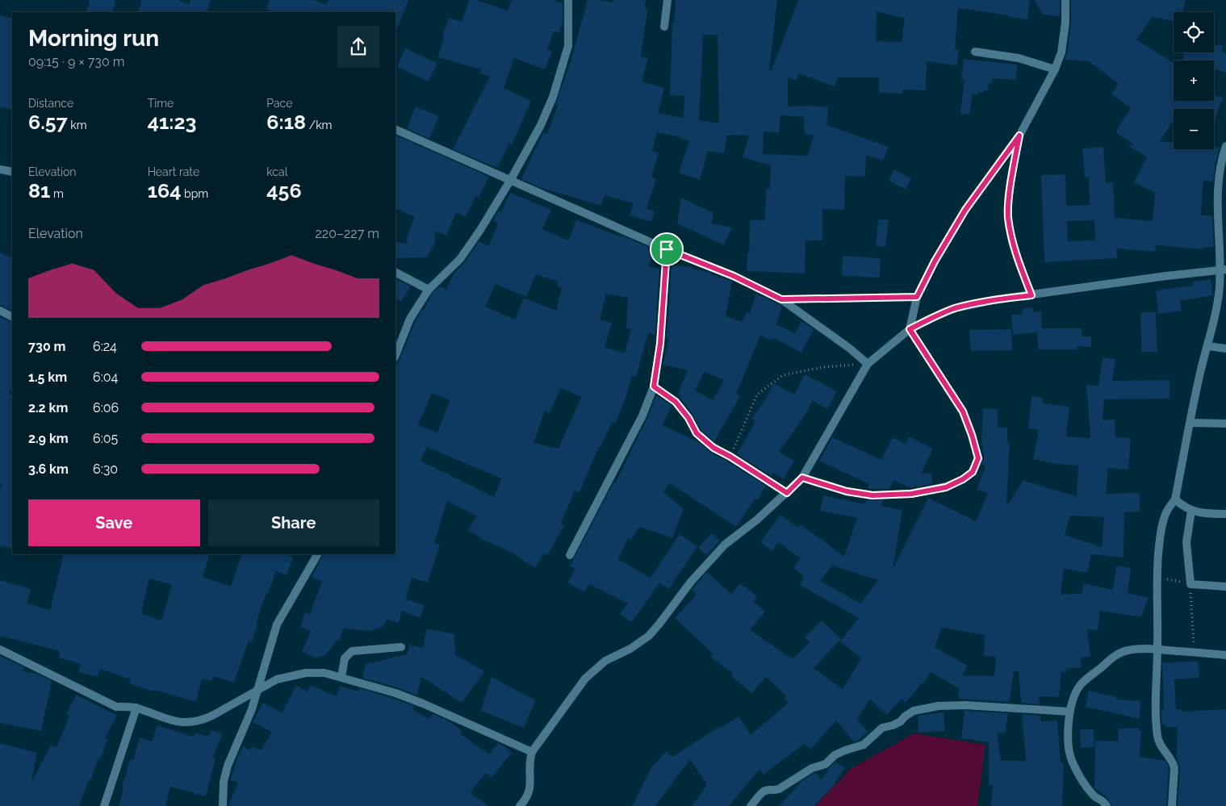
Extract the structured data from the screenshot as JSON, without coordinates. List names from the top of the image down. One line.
{"page":{"map_buttons":["+","−"],"heading":["Morning run","09:15 · 9 × 730 m"],"stats":[["Distance","6.57 km"],["Time","41:23"],["Pace","6:18 /km"],["Elevation","81 m"],["Heart rate","164 bpm"],["kcal","456"]],"chart":["Elevation","220–227 m"],"list":[{"name":"730 m","note":"6:24"},{"name":"1.5 km","note":"6:04"},{"name":"2.2 km","note":"6:06"},{"name":"2.9 km","note":"6:05"},{"name":"3.6 km","note":"6:30"}],"buttons":["Save","Share"]}}
